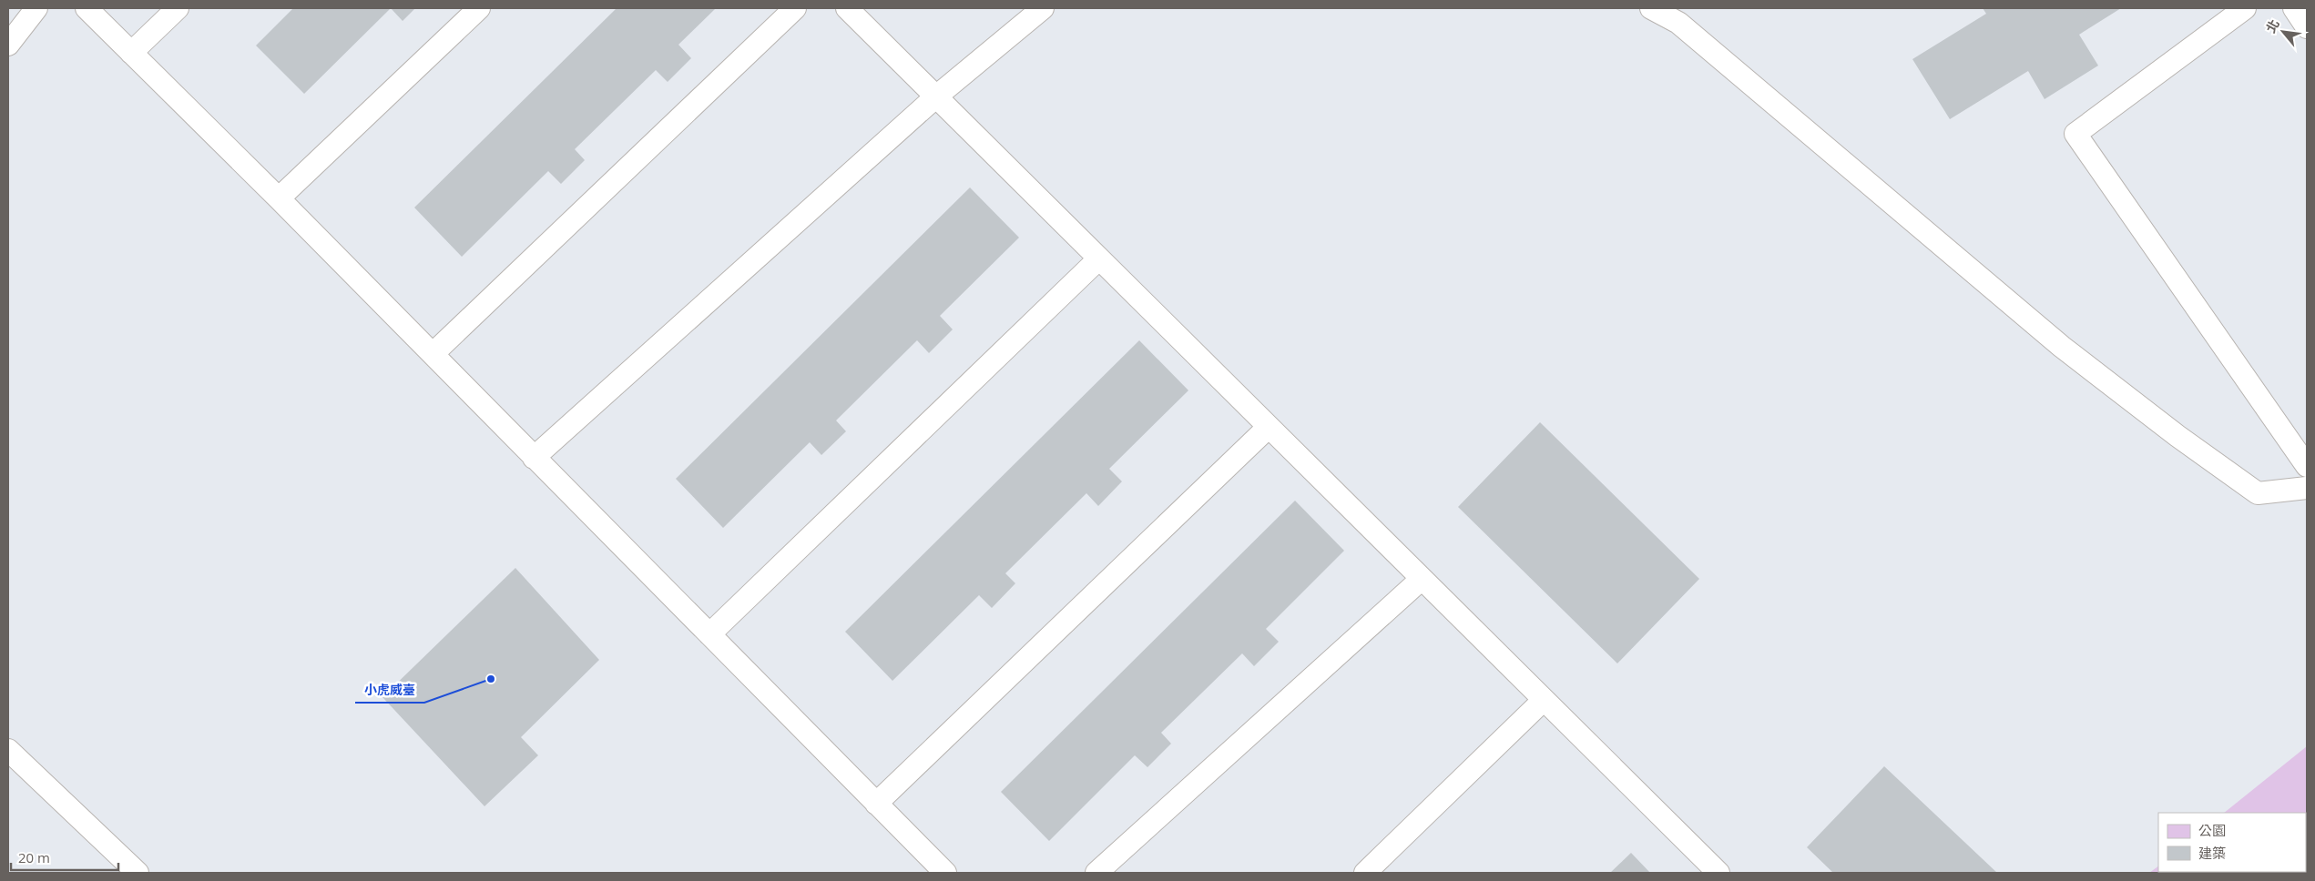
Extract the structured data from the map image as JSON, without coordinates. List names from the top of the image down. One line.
{"places":["小虎威臺"],"legend":["公園","建築"],"scale_bar":"20 m","north":"top left"}
